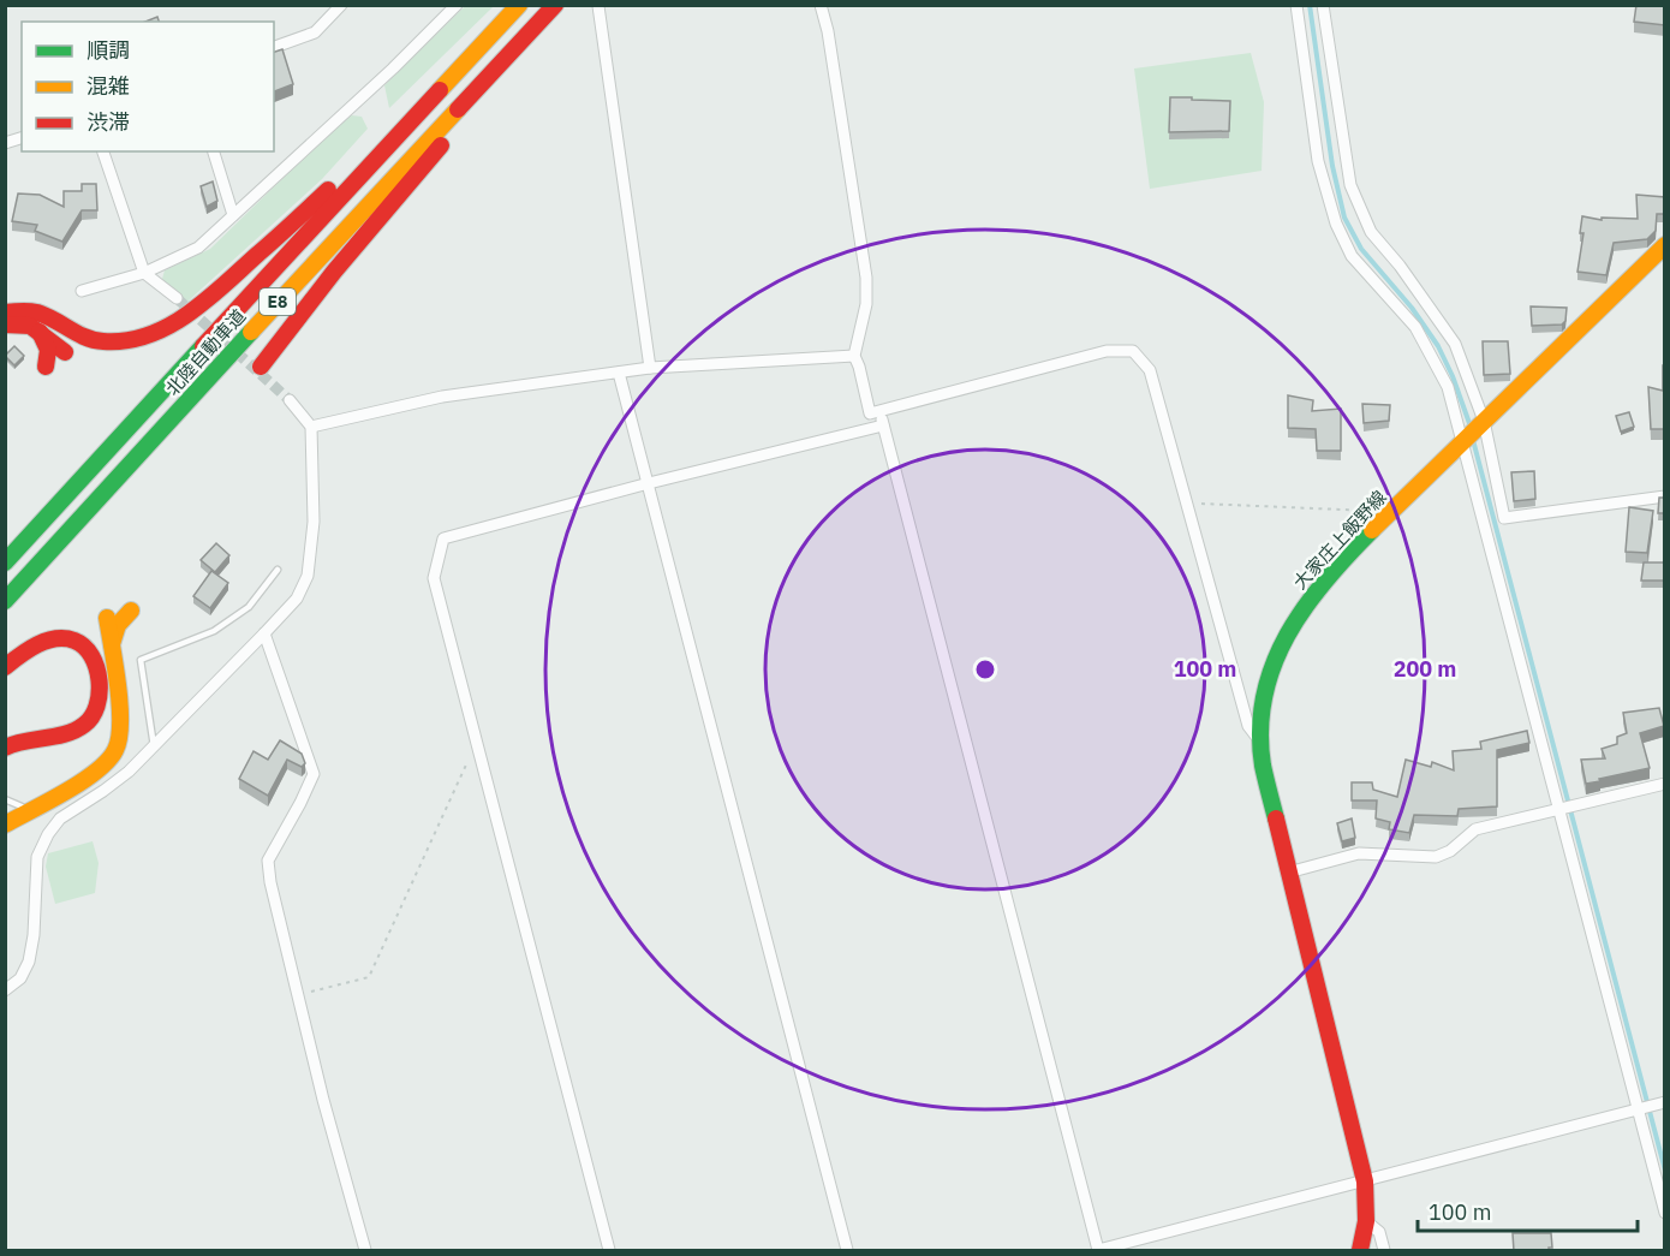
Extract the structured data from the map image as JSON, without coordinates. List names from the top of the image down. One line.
{"streets":{"main road":["E8","北陸自動車道","大家庄上飯野線"]},"legend":["順調","混雑","渋滞"],"scale_bar":"100 m","rings":["100 m","200 m"]}
